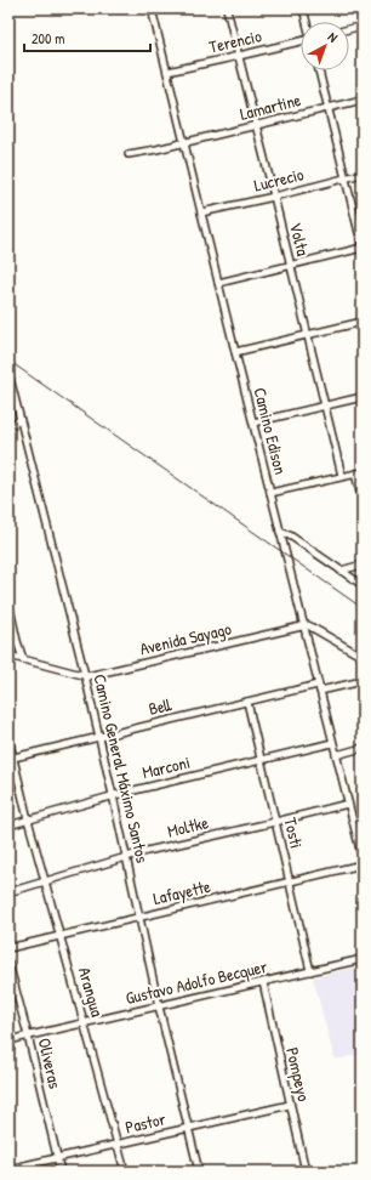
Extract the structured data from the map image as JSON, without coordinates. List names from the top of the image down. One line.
{"streets":{"street":["Terencio","Lamartine","Lucrecio","Volta","Camino Edison","Avenida Sayago","Bell","Marconi","Camino General Máximo Santos","Moltke","Tosti","Lafayette","Gustavo Adolfo Becquer","Arangua","Oliveras","Pompeyo","Pastor"]},"crossings":[["Terencio","Volta"],["Terencio","Camino Edison"],["Lamartine","Volta"],["Lamartine","Camino Edison"],["Lucrecio","Volta"],["Lucrecio","Camino Edison"],["Camino Edison","Avenida Sayago"],["Camino Edison","Bell"],["Camino Edison","Marconi"],["Camino Edison","Moltke"],["Avenida Sayago","Camino General Máximo Santos"],["Bell","Camino General Máximo Santos"],["Bell","Tosti"],["Bell","Arangua"],["Marconi","Camino General Máximo Santos"],["Marconi","Tosti"],["Marconi","Arangua"],["Camino General Máximo Santos","Moltke"],["Camino General Máximo Santos","Lafayette"],["Camino General Máximo Santos","Gustavo Adolfo Becquer"],["Camino General Máximo Santos","Pastor"],["Moltke","Tosti"],["Moltke","Arangua"],["Tosti","Lafayette"],["Tosti","Gustavo Adolfo Becquer"],["Lafayette","Arangua"],["Gustavo Adolfo Becquer","Arangua"],["Gustavo Adolfo Becquer","Oliveras"],["Gustavo Adolfo Becquer","Pompeyo"],["Arangua","Pastor"],["Oliveras","Pastor"],["Pompeyo","Pastor"]],"scale_bar":"200 m","north":"top right"}
